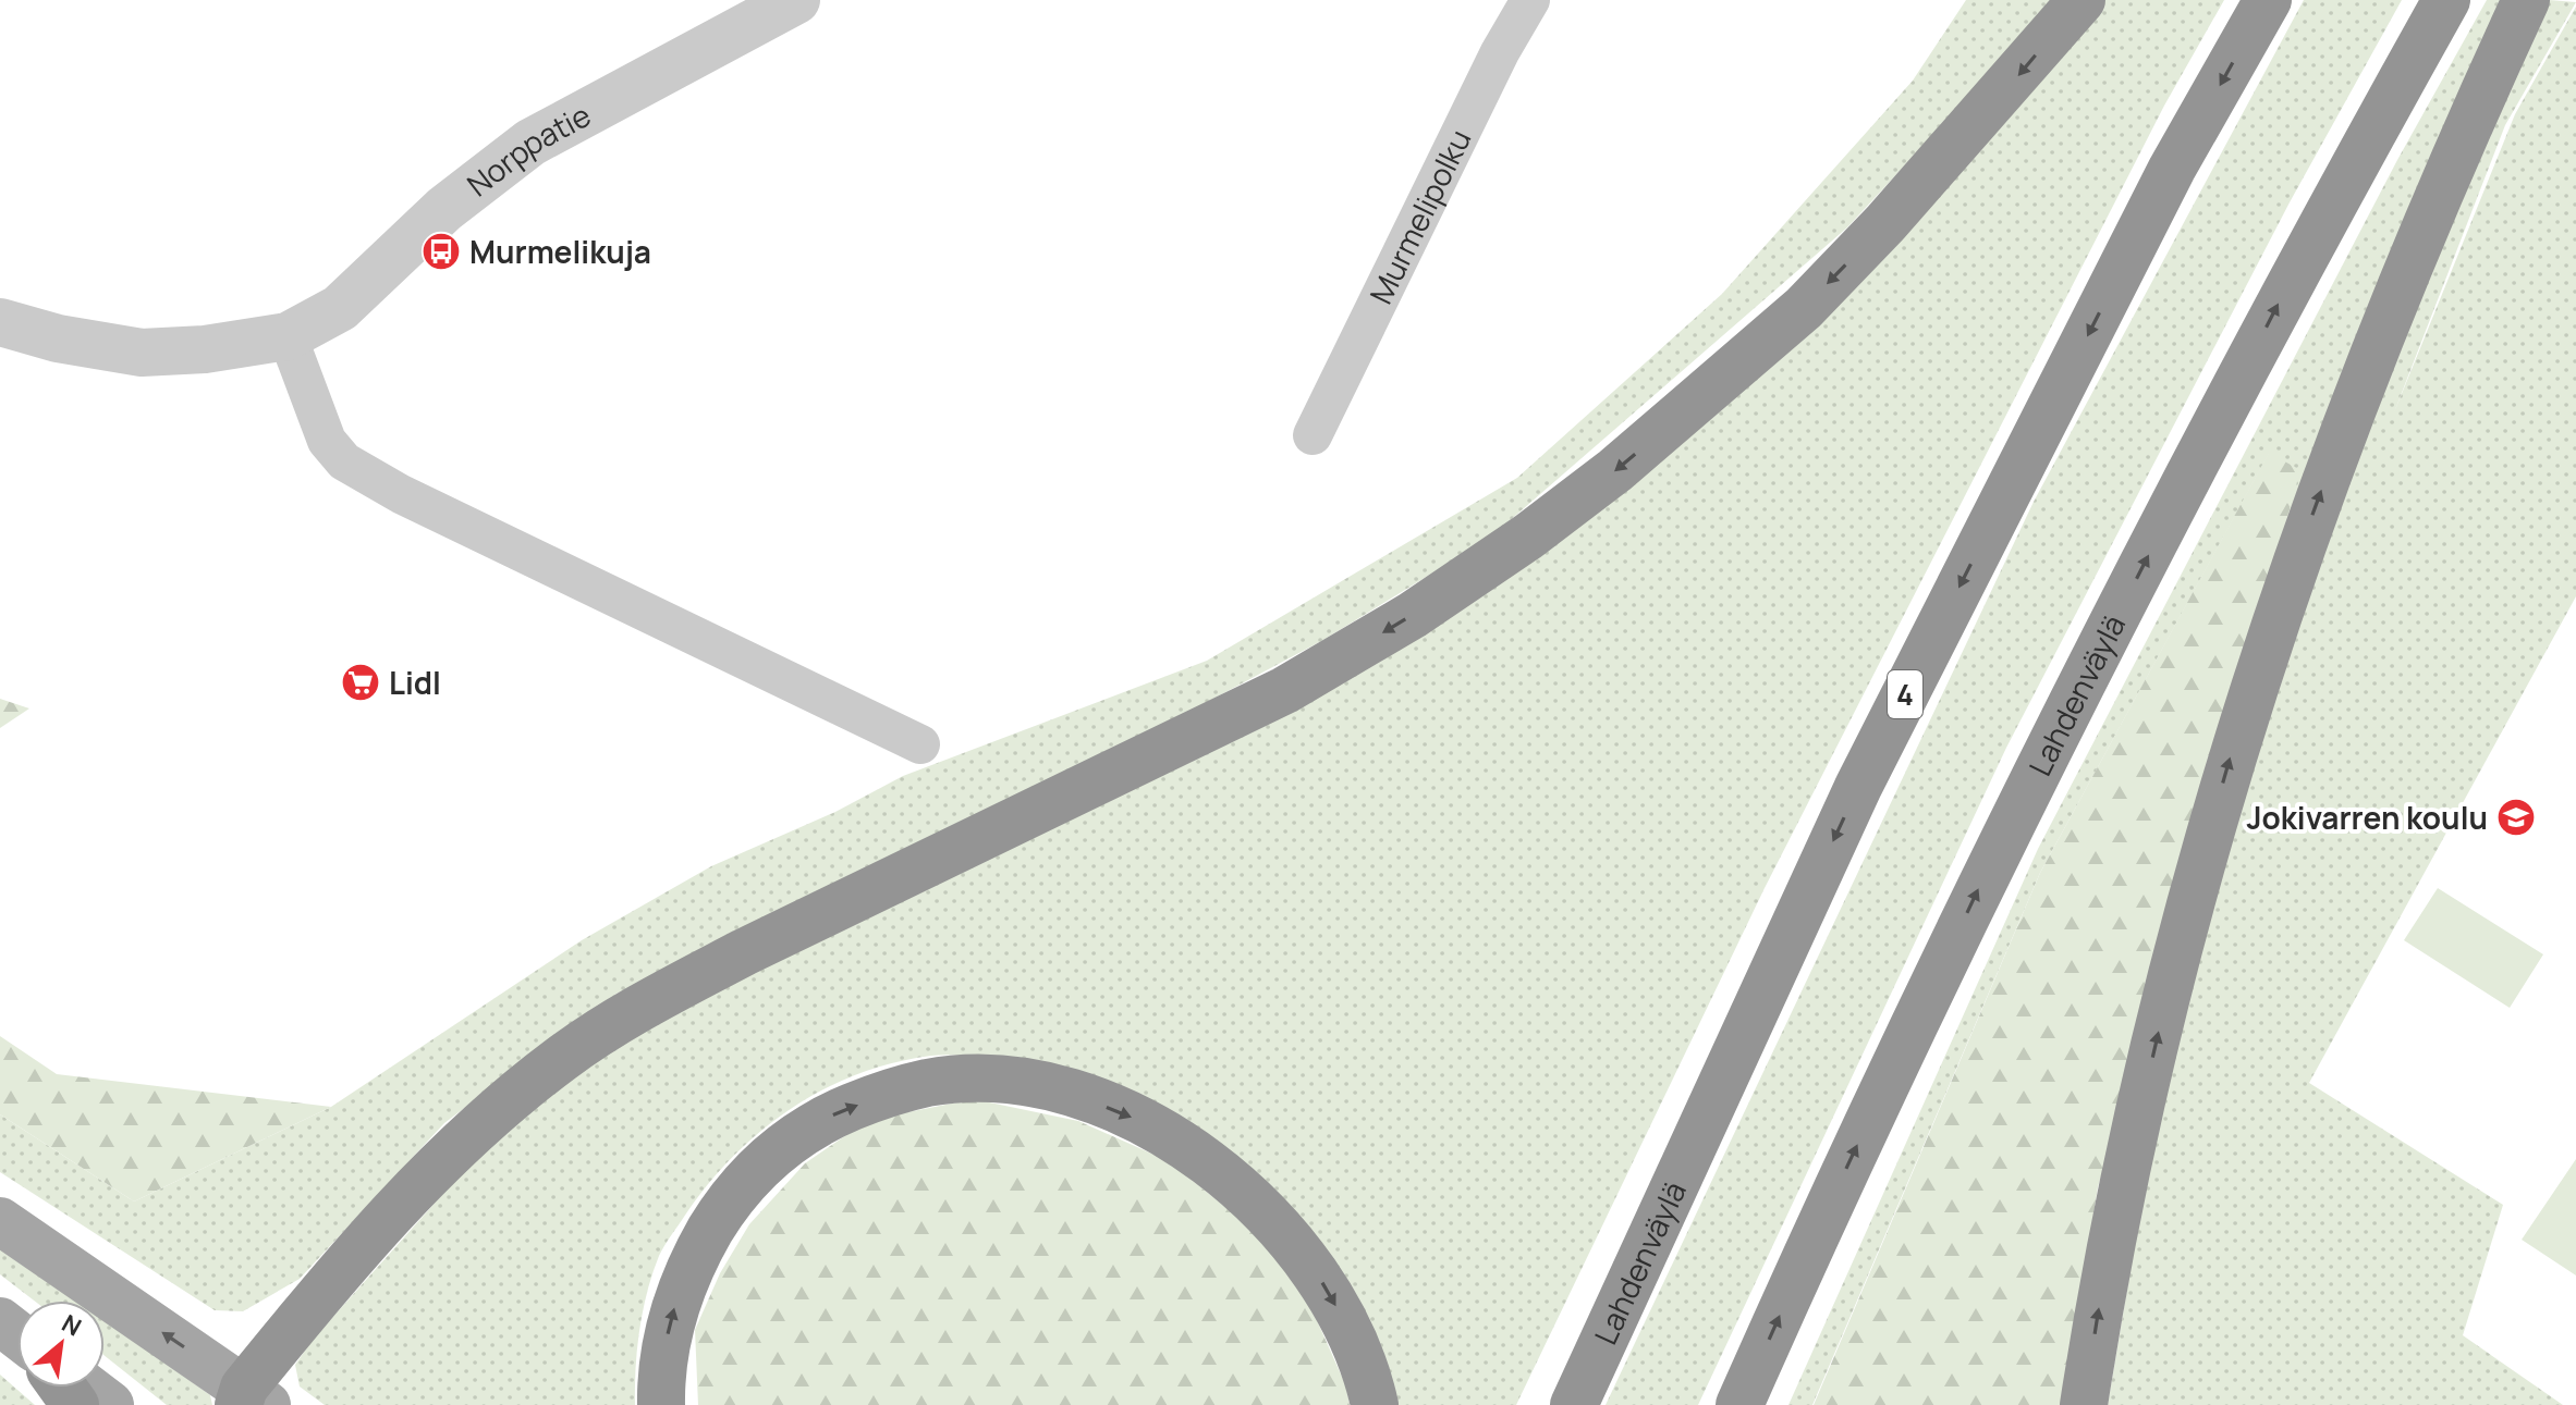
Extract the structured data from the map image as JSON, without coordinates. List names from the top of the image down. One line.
{"streets":{"highway":["4","Lahdenväylä"],"street":["Norppatie","Murmelipolku"]},"places":{"bus stop":["Murmelikuja"],"supermarket":["Lidl"],"school or university":["Jokivarren koulu"]},"north":"top right"}
